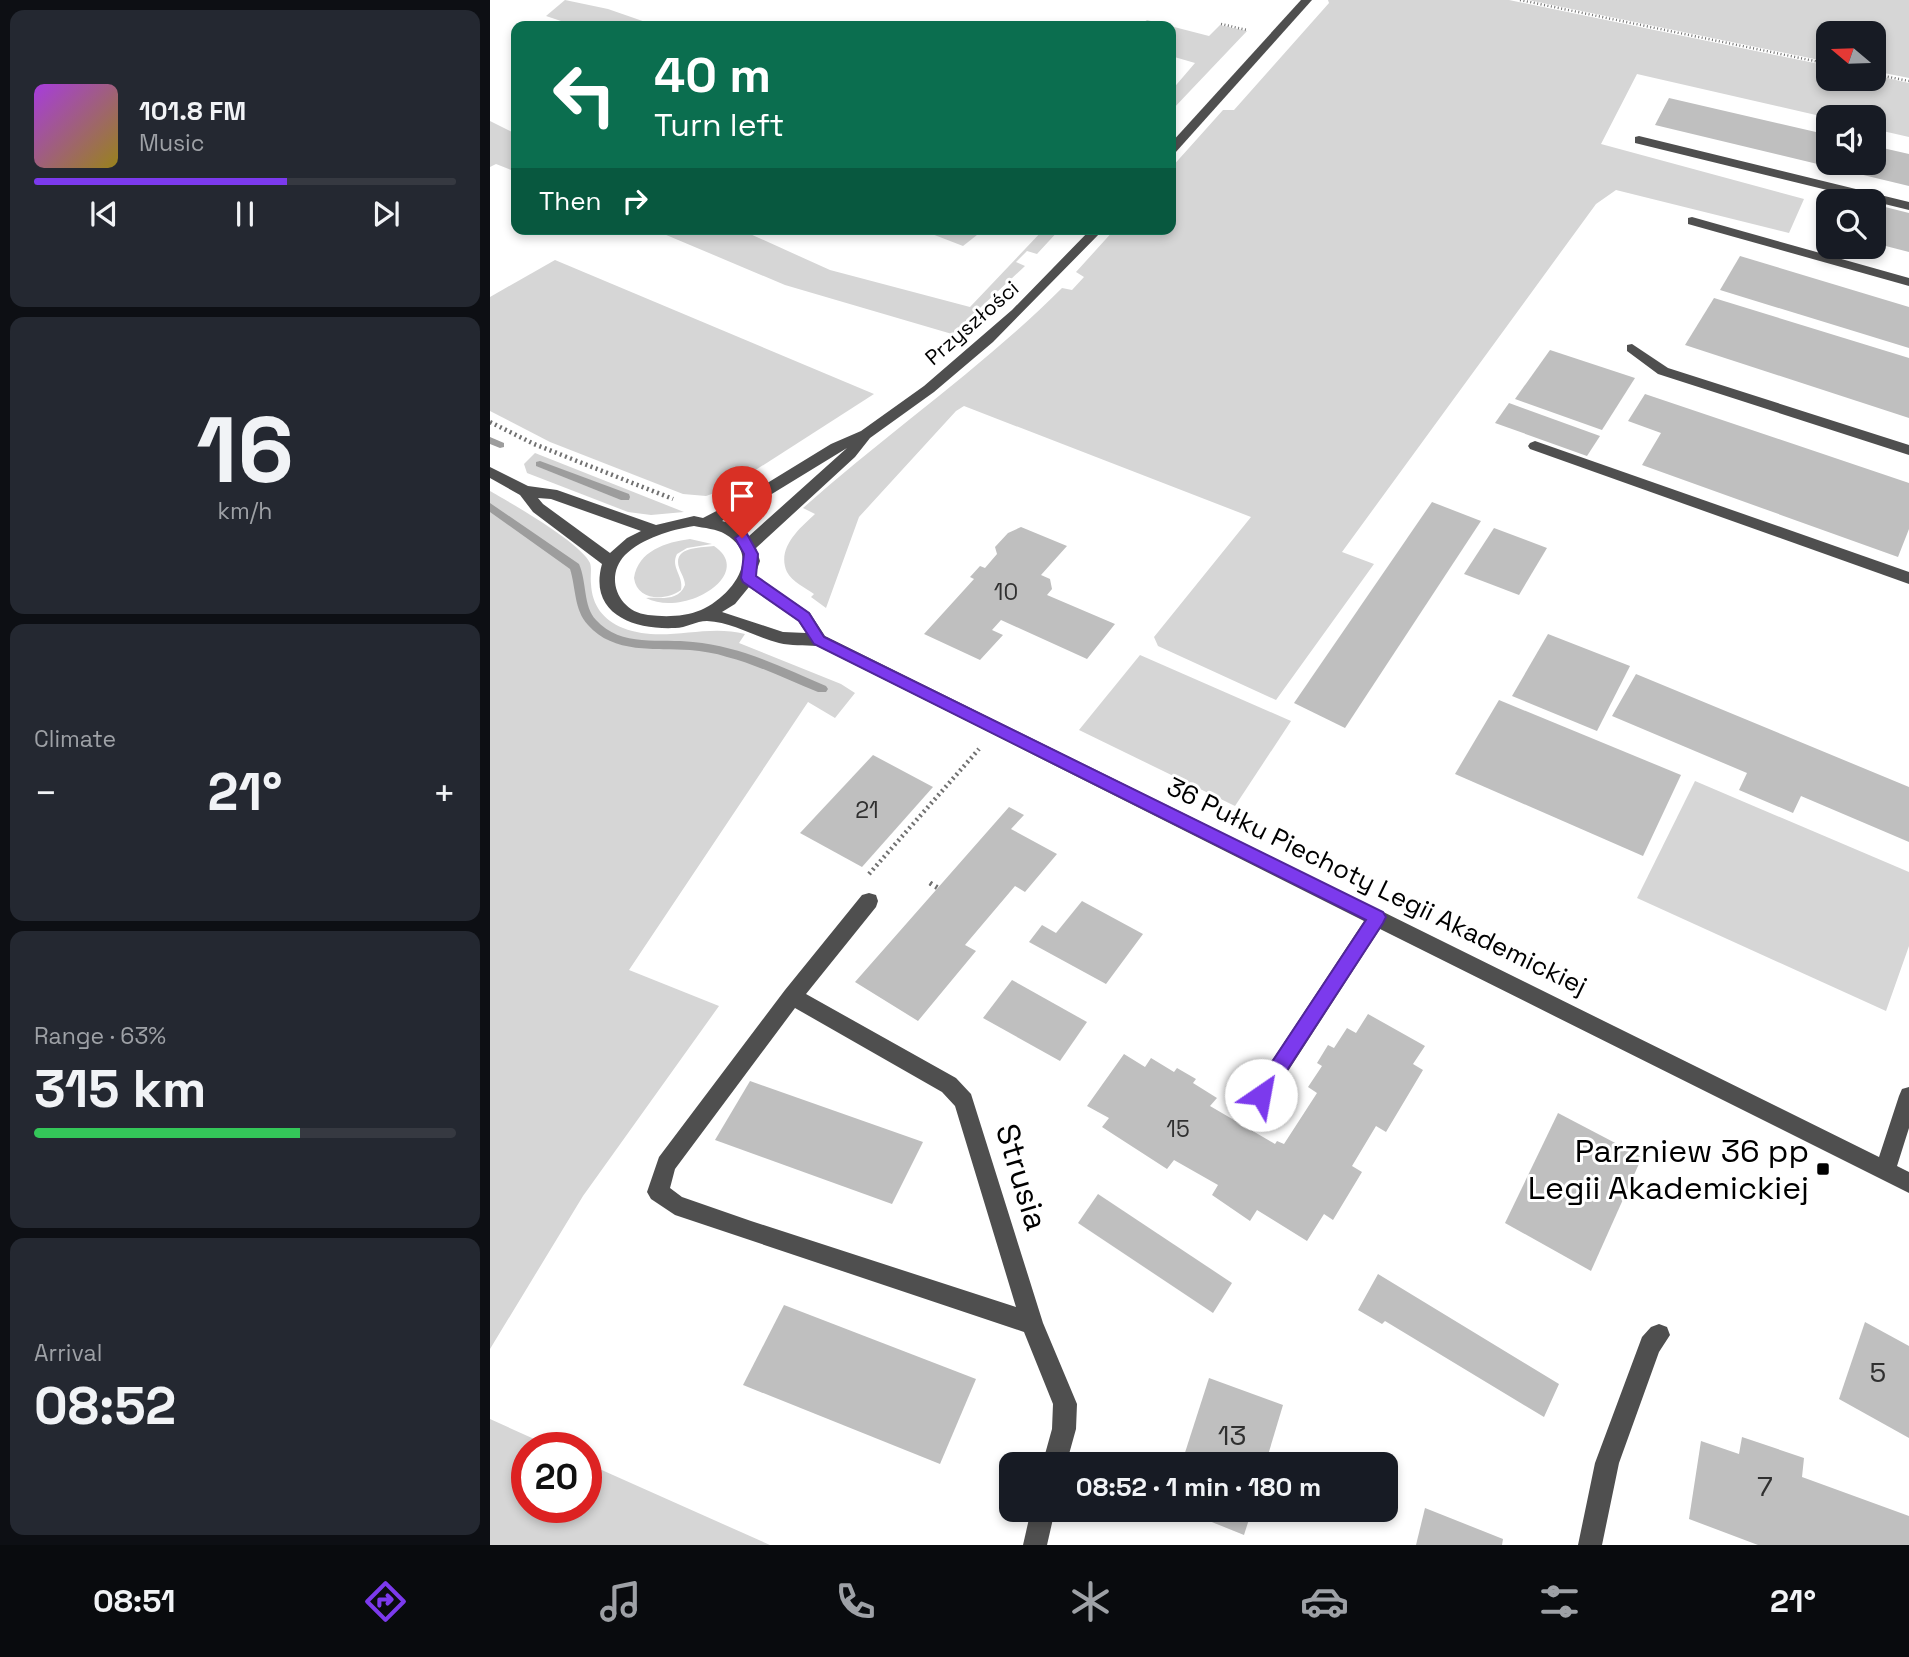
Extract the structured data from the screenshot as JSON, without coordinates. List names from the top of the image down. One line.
{"streets":{"street":["Przyszłości","36 Pułku Piechoty Legii Akademickiej","Strusia"]},"crossings":[["Przyszłości","36 Pułku Piechoty Legii Akademickiej"]],"places":{"transit":["Parzniew 36 pp Legii Akademickiej"]},"house_numbers":["10","21","15","5","13","7"],"north":"left","page":{"turn":["40 m","Turn left"],"song":["101.8 FM","Music"],"then":"Then","tile":[["16","km/h"],"Climate",["Range · 63%","315 km"],["Arrival","08:52"]],"heat":["−","21°","+"],"limit":"20","trip":"08:52 · 1 min · 180 m","tabs":["08:51","21°"]}}
